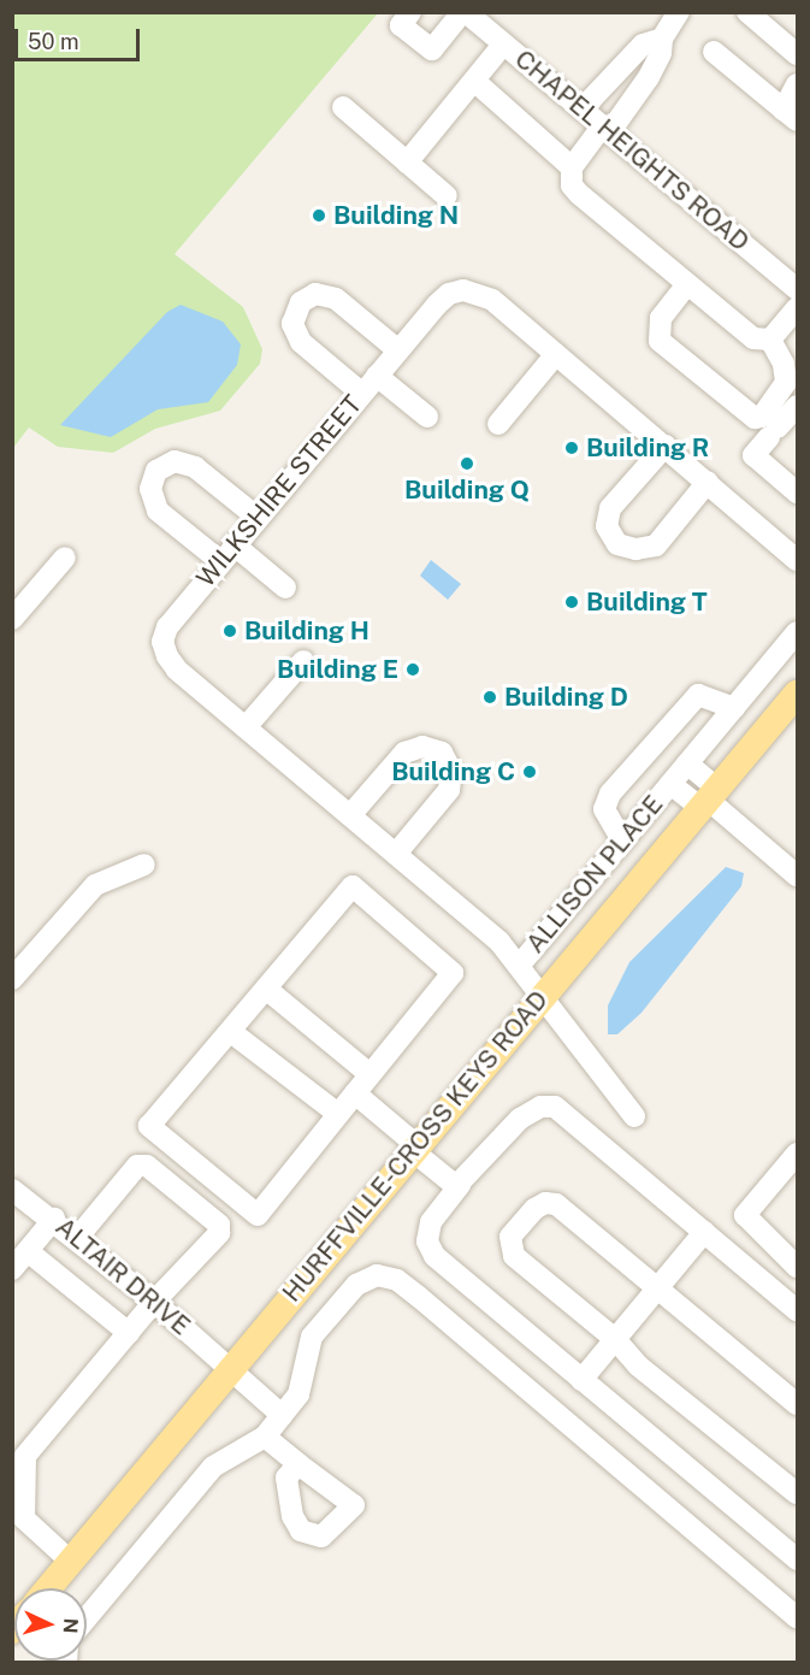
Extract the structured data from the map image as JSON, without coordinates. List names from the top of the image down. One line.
{"streets":{"main road":["HURFFVILLE-CROSS KEYS ROAD"],"street":["CHAPEL HEIGHTS ROAD","WILKSHIRE STREET","ALLISON PLACE","ALTAIR DRIVE"]},"crossings":[["WILKSHIRE STREET","ALLISON PLACE"],["WILKSHIRE STREET","HURFFVILLE-CROSS KEYS ROAD"],["ALLISON PLACE","HURFFVILLE-CROSS KEYS ROAD"],["HURFFVILLE-CROSS KEYS ROAD","ALTAIR DRIVE"]],"places":["Building N","Building R","Building Q","Building T","Building H","Building E","Building D","Building C"],"scale_bar":"50 m","north":"right"}
